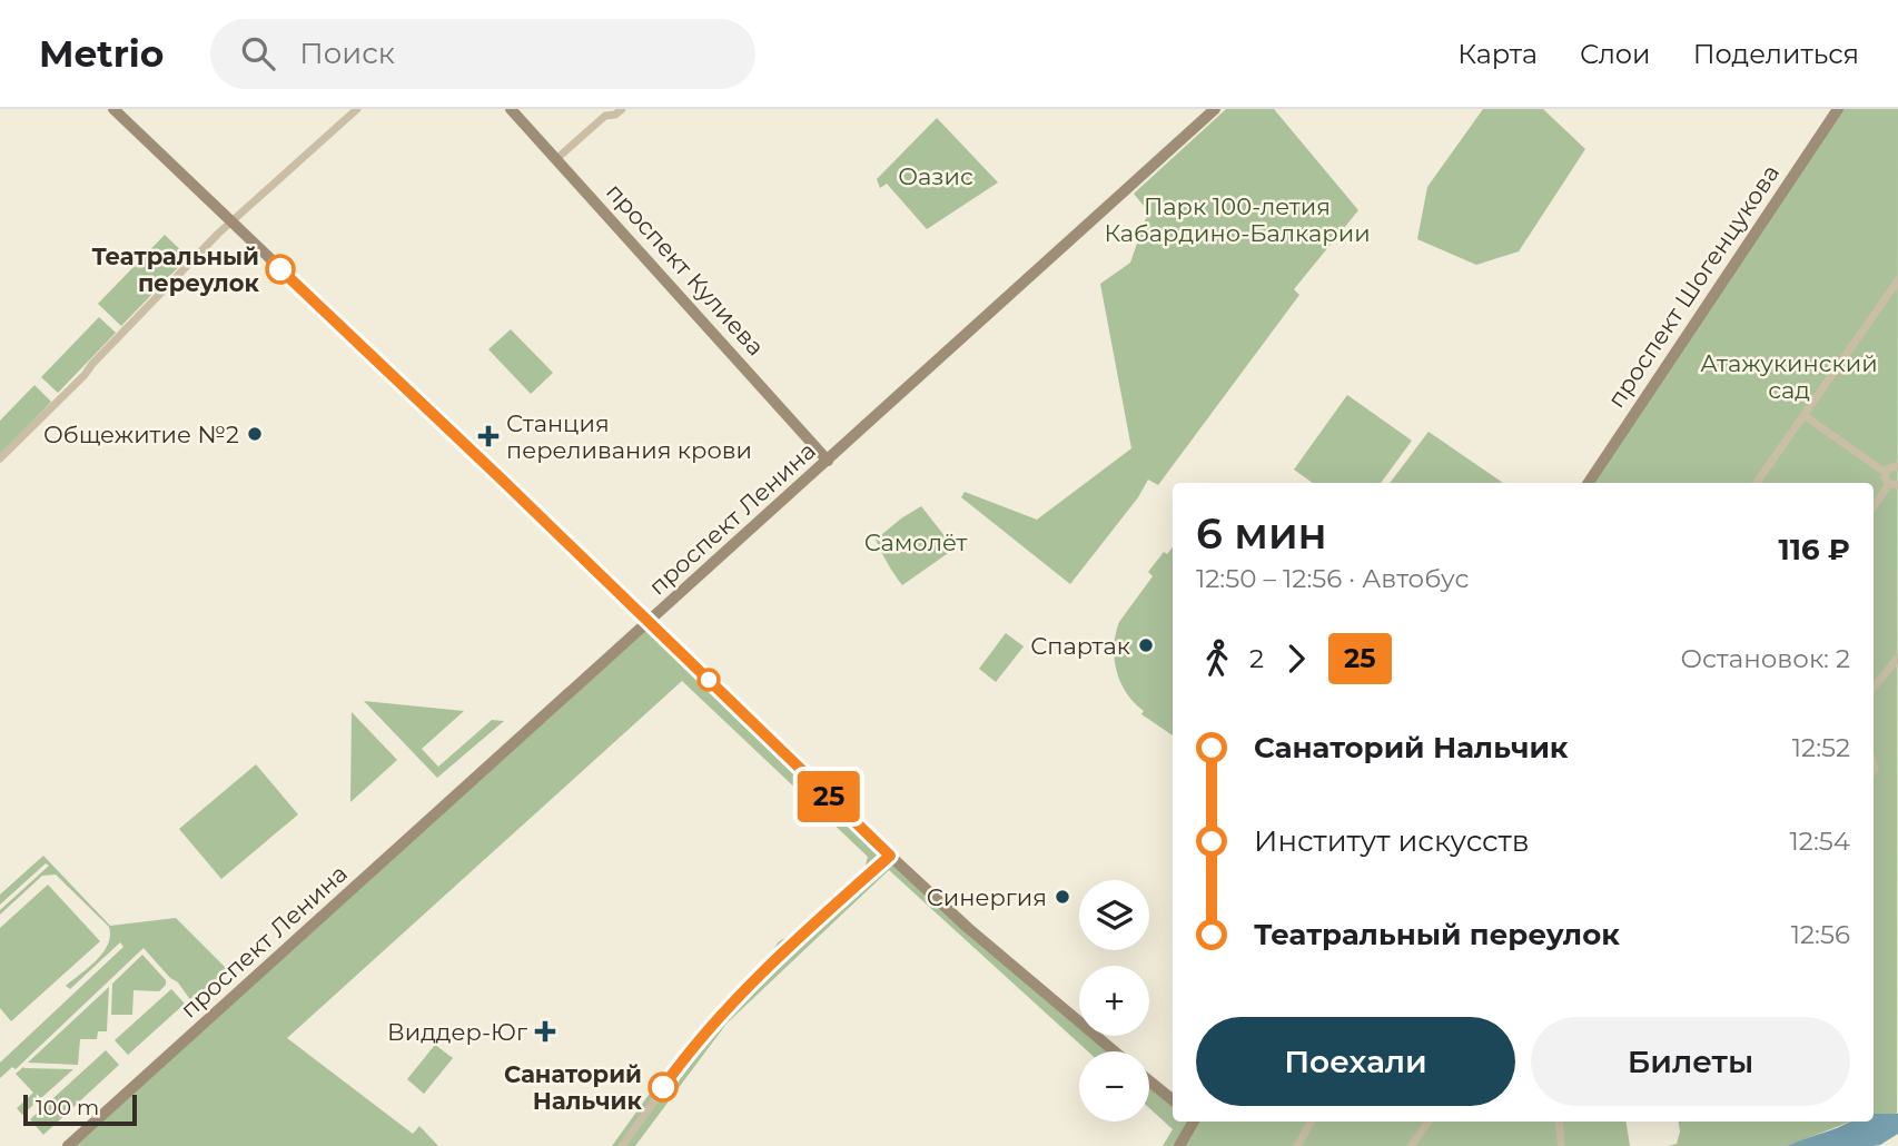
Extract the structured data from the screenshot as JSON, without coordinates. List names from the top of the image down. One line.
{"streets":{"main road":["проспект Кулиева","проспект Шогенцукова","проспект Ленина"]},"crossings":[["проспект Кулиева","проспект Ленина"]],"parks":["Оазис","Парк 100-летия Кабардино-Балкарии","Атажукинский сад","Самолёт"],"places":{"other":["Театральный переулок","Общежитие №2","Спартак","Синергия","Санаторий Нальчик"],"health":["Станция переливания крови","Виддер-Юг"]},"lines":["bus line 25"],"scale_bar":"100 m","page":{"header":"Metrio","search":"Поиск","nav":["Карта","Слои","Поделиться"],"on_map":"25","heading":["6 мин","12:50 – 12:56 · Автобус","116 ₽"],"legs":["2","25","Остановок: 2"],"list":[{"name":"Санаторий Нальчик","value":"12:52"},{"name":"Институт искусств","value":"12:54"},{"name":"Театральный переулок","value":"12:56"}],"map_buttons":["+","−"],"buttons":["Поехали","Билеты"],"scale":"100 m"}}
